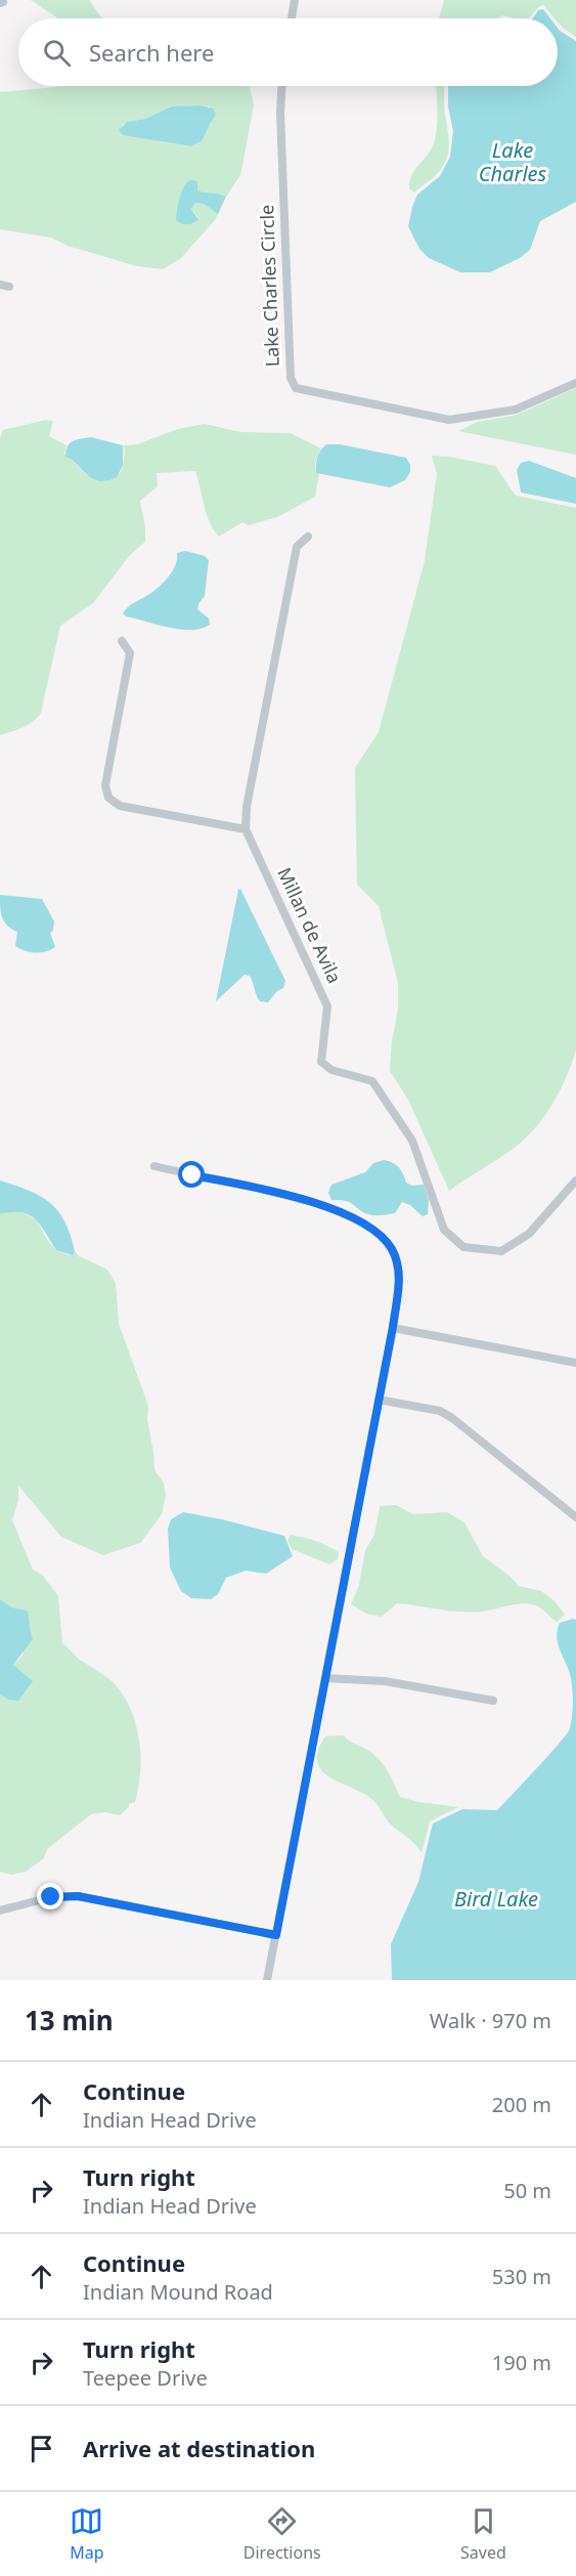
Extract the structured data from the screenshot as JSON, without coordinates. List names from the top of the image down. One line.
{"streets":{"street":["Lake Charles Circle","Millan de Avila"]},"water":["Lake Charles","Bird Lake"],"page":{"search":"Search here","heading":["13 min","Walk · 970 m"],"list":[["Continue","Indian Head Drive","200 m"],["Turn right","Indian Head Drive","50 m"],["Continue","Indian Mound Road","530 m"],["Turn right","Teepee Drive","190 m"],"Arrive at destination"],"nav":["Map","Directions","Saved"]}}
